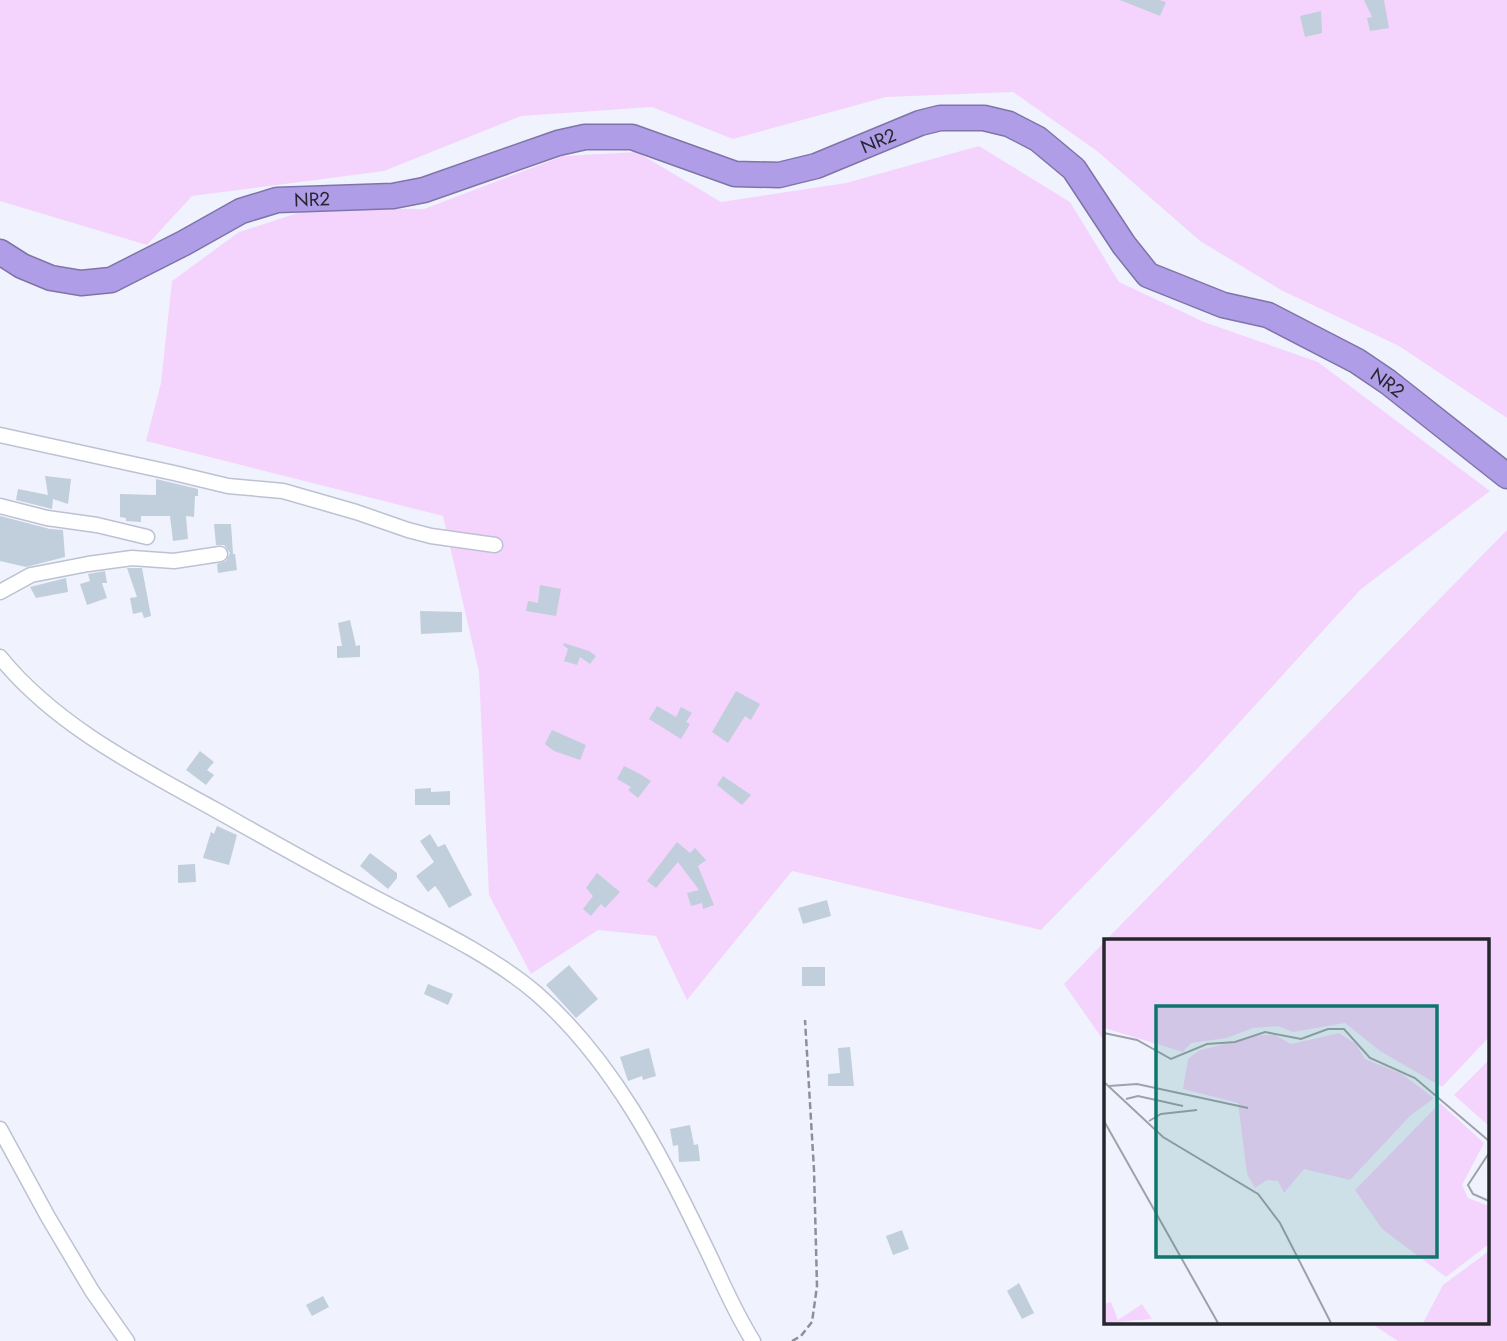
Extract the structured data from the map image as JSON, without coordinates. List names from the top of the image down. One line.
{"streets":{"highway":["NR2"]}}
